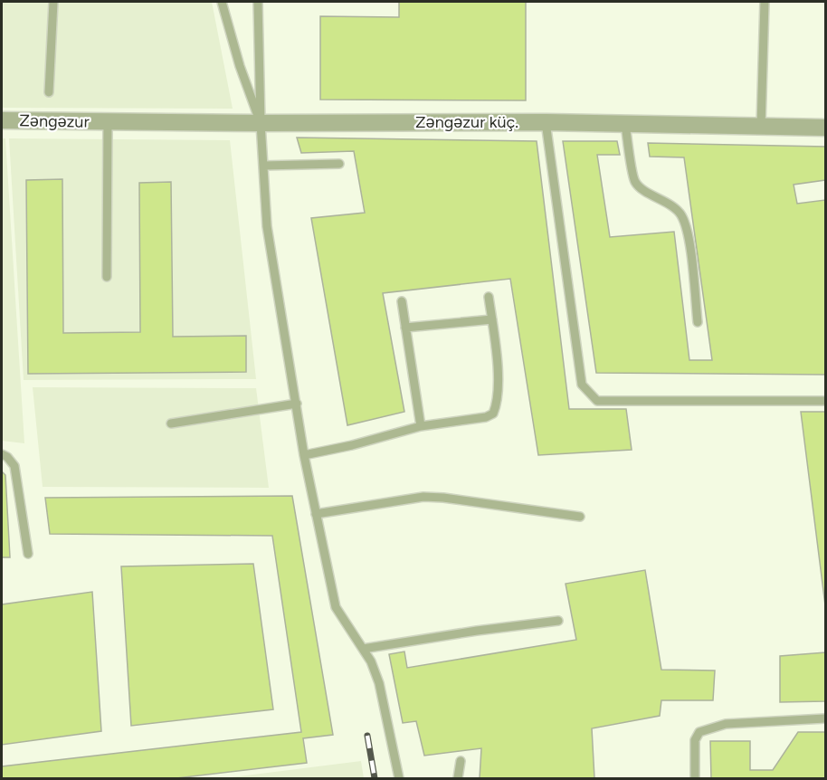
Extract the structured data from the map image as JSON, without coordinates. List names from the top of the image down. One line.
{"streets":{"street":["Zəngəzur","Zəngəzur küç."]},"crossings":[["Zəngəzur","Zəngəzur küç."]]}
